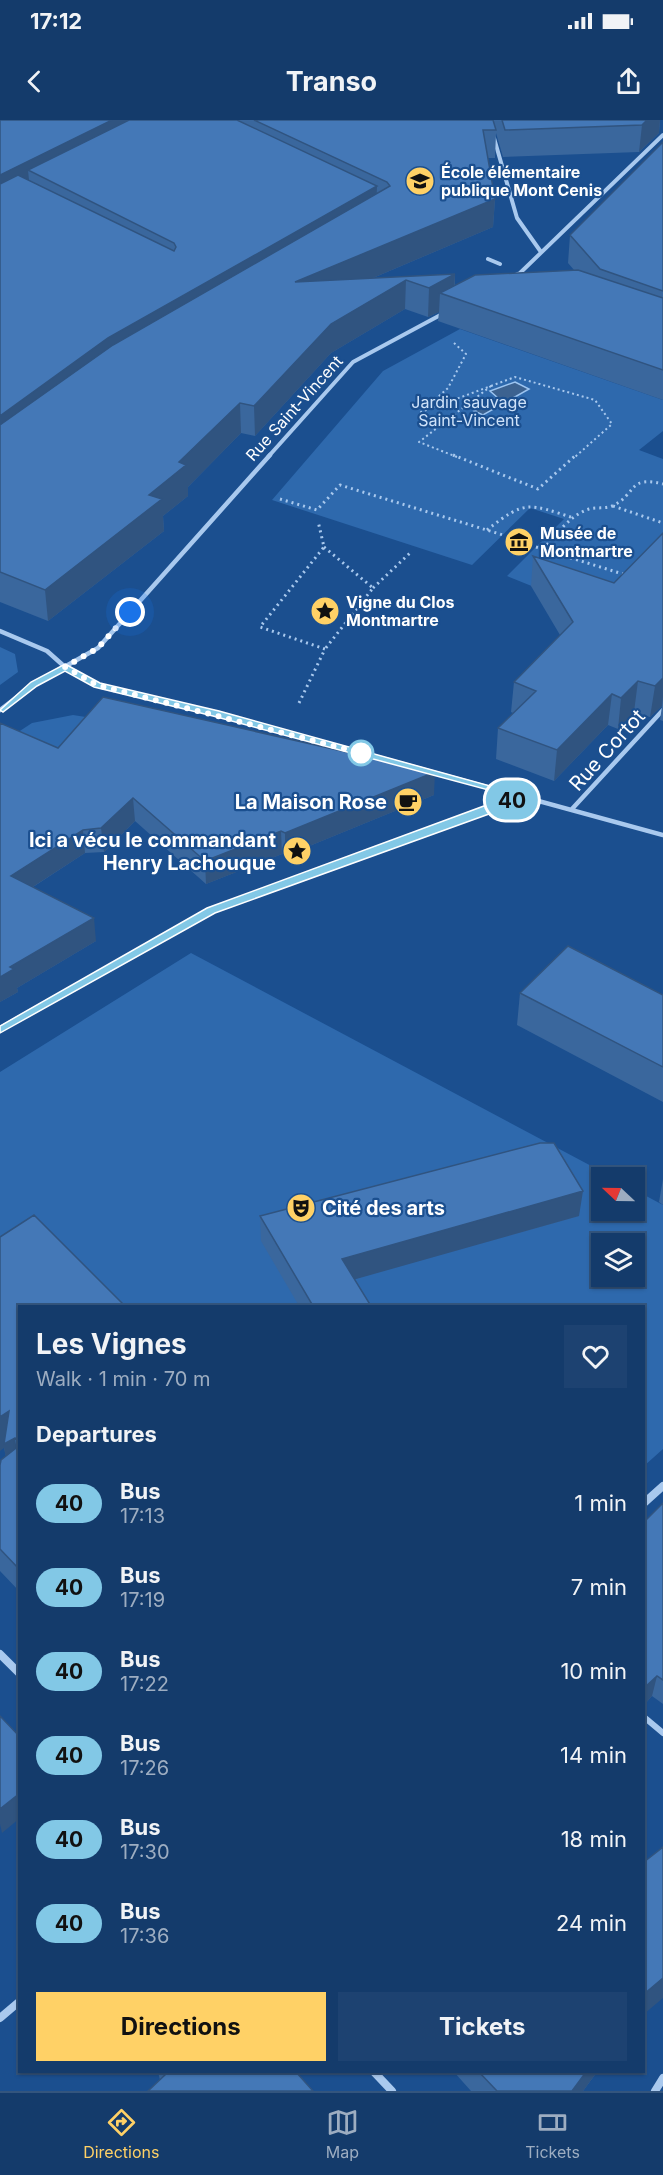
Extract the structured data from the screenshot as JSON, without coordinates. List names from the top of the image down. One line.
{"streets":{"street":["Rue Saint-Vincent","Rue Cortot"]},"parks":["Jardin sauvage Saint-Vincent"],"places":{"school or university":["École élémentaire publique Mont Cenis"],"museum":["Musée de Montmartre"],"place":["Vigne du Clos Montmartre","Ici a vécu le commandant Henry Lachouque"],"cafe":["La Maison Rose"],"theatre":["Cité des arts"]},"lines":["bus line 40"],"north":"left","page":{"status":"17:12","header":"Transo","on_map":"40","heading":[["Les Vignes","Walk · 1 min · 70 m"],"Departures"],"list":[{"mark":"40","name":"Bus","note":"17:13","value":"1 min"},{"mark":"40","name":"Bus","note":"17:19","value":"7 min"},{"mark":"40","name":"Bus","note":"17:22","value":"10 min"},{"mark":"40","name":"Bus","note":"17:26","value":"14 min"},{"mark":"40","name":"Bus","note":"17:30","value":"18 min"},{"mark":"40","name":"Bus","note":"17:36","value":"24 min"}],"buttons":["Directions","Tickets"],"tabs":["Directions","Map","Tickets"]}}
